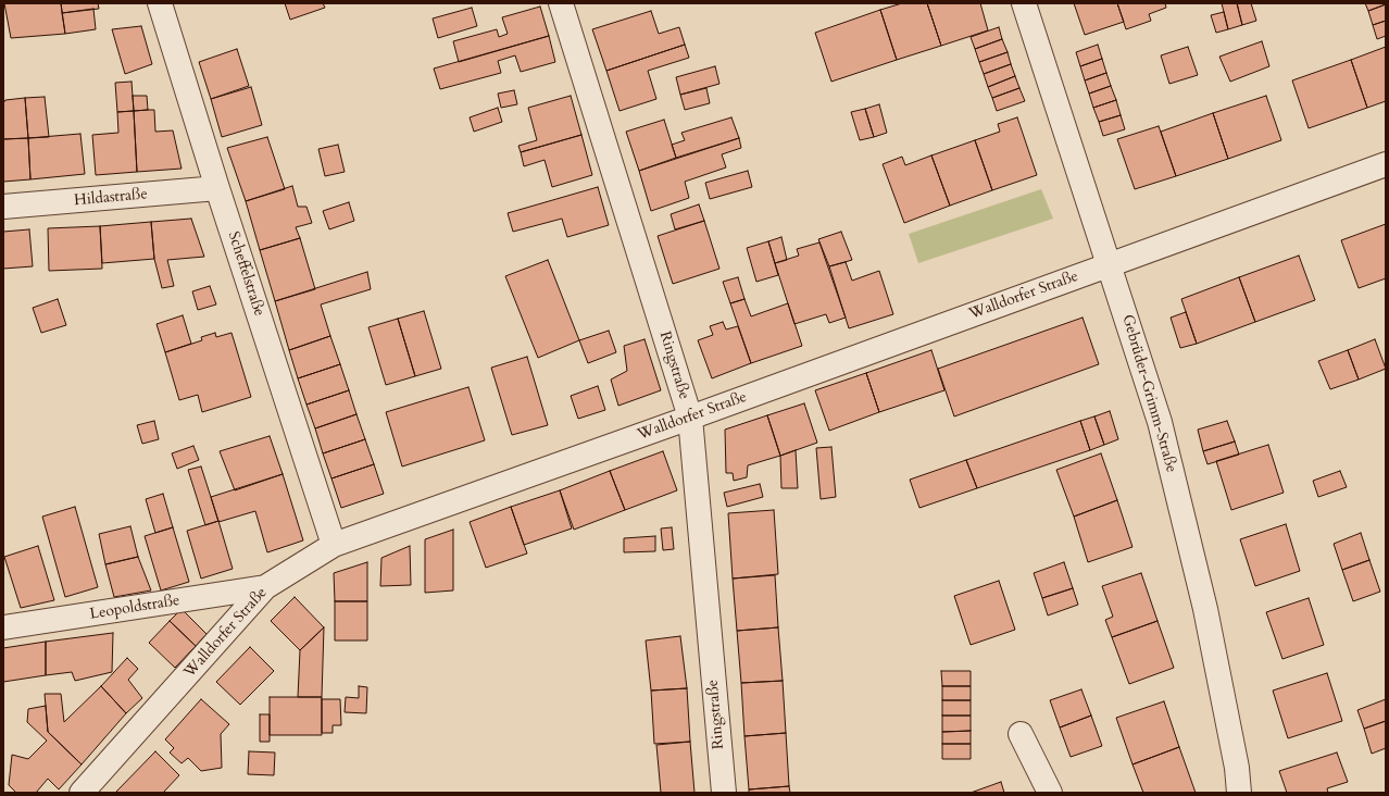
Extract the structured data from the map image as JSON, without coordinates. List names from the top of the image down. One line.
{"streets":{"street":["Hildastraße","Scheffelstraße","Walldorfer Straße","Ringstraße","Gebrüder-Grimm-Straße","Leopoldstraße"]},"crossings":[["Hildastraße","Scheffelstraße"],["Scheffelstraße","Walldorfer Straße"],["Walldorfer Straße","Ringstraße"],["Walldorfer Straße","Gebrüder-Grimm-Straße"],["Walldorfer Straße","Leopoldstraße"]]}
